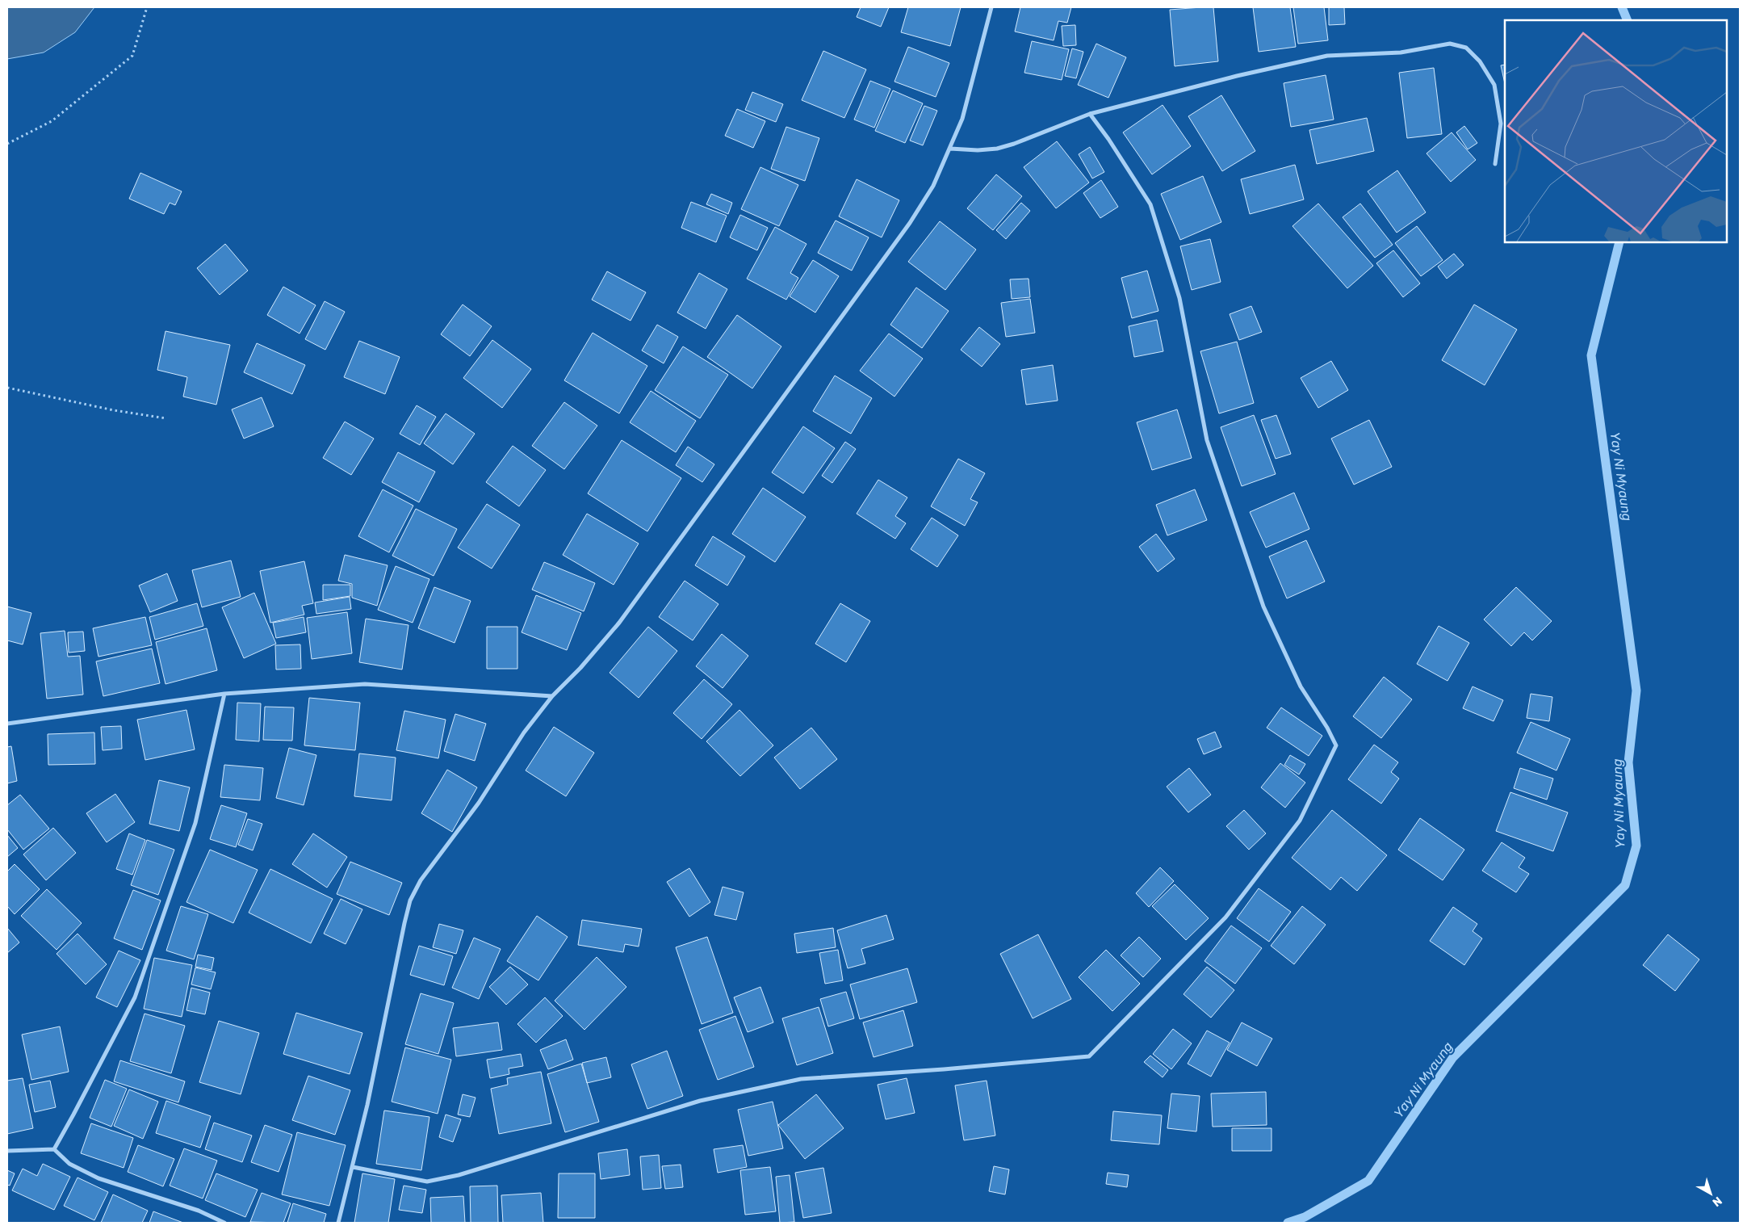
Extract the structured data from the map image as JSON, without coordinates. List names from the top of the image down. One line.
{"water":["Yay Ni Myaung"],"north":"bottom right"}
